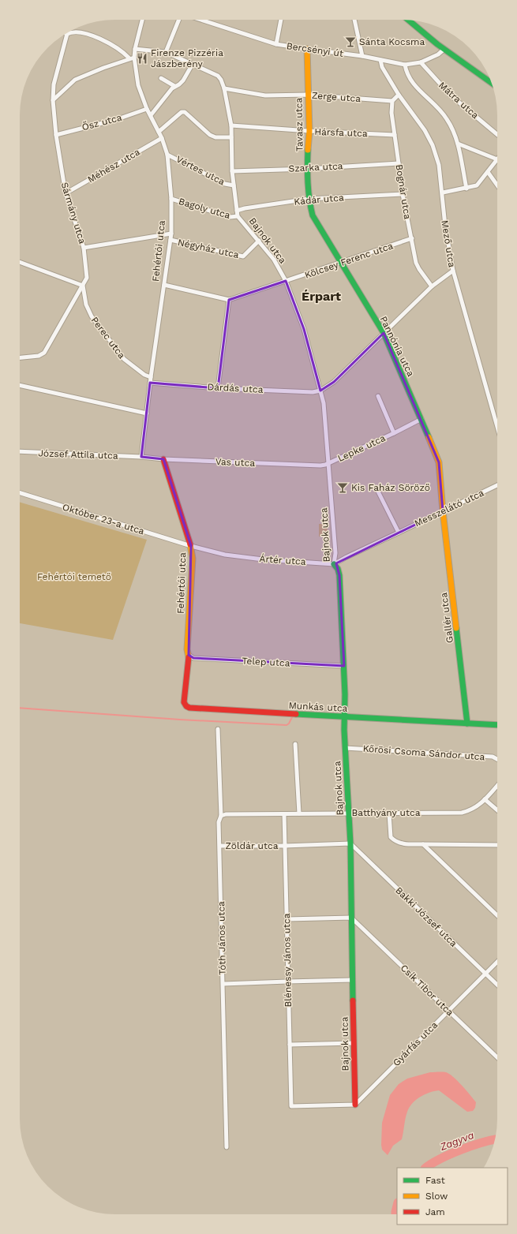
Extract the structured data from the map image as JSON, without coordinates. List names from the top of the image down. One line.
{"streets":{"street":["Bercsényi út","Zerge utca","Mátra utca","Ősz utca","Tavasz utca","Hársfa utca","Méhész utca","Szarka utca","Vértes utca","Bognár utca","Kádár utca","Bagoly utca","Sármány utca","Bajnok utca","Mező utca","Négyház utca","Fehértói utca","Kölcsey Ferenc utca","Perec utca","Pannónia utca","Dárdás utca","Lepke utca","József Attila utca","Vas utca","Messzelátó utca","Október 23-a utca","Ártér utca","Gallér utca","Telep utca","Munkás utca","Kőrösi Csoma Sándor utca","Batthyány utca","Zöldár utca","Bakki József utca","Tóth János utca","Blénessy János utca","Csík Tibor utca","Gyárfás utca"]},"crossings":[["Bercsényi út","Mátra utca"],["Bercsényi út","Tavasz utca"],["Bercsényi út","Mező utca"],["Zerge utca","Tavasz utca"],["Zerge utca","Bognár utca"],["Zerge utca","Bajnok utca"],["Ősz utca","Sármány utca"],["Ősz utca","Fehértói utca"],["Tavasz utca","Hársfa utca"],["Tavasz utca","Szarka utca"],["Tavasz utca","Kádár utca"],["Tavasz utca","Pannónia utca"],["Hársfa utca","Bognár utca"],["Hársfa utca","Bajnok utca"],["Méhész utca","Sármány utca"],["Méhész utca","Fehértói utca"],["Szarka utca","Bognár utca"],["Szarka utca","Bajnok utca"],["Vértes utca","Bajnok utca"],["Vértes utca","Fehértói utca"],["Bognár utca","Kádár utca"],["Bognár utca","Kölcsey Ferenc utca"],["Kádár utca","Bajnok utca"],["Kádár utca","Pannónia utca"],["Bagoly utca","Bajnok utca"],["Bagoly utca","Fehértói utca"],["Sármány utca","Perec utca"],["Bajnok utca","Négyház utca"],["Bajnok utca","Fehértói utca"],["Bajnok utca","Kölcsey Ferenc utca"],["Bajnok utca","Dárdás utca"],["Bajnok utca","Lepke utca"],["Bajnok utca","Vas utca"],["Bajnok utca","Ártér utca"],["Bajnok utca","Telep utca"],["Bajnok utca","Munkás utca"],["Bajnok utca","Kőrösi Csoma Sándor utca"],["Bajnok utca","Batthyány utca"],["Bajnok utca","Zöldár utca"],["Bajnok utca","Bakki József utca"],["Bajnok utca","Blénessy János utca"],["Bajnok utca","Csík Tibor utca"],["Bajnok utca","Gyárfás utca"],["Négyház utca","Fehértói utca"],["Fehértói utca","Perec utca"],["Fehértói utca","Dárdás utca"],["Fehértói utca","József Attila utca"],["Fehértói utca","Vas utca"],["Fehértói utca","Október 23-a utca"],["Fehértói utca","Ártér utca"],["Fehértói utca","Telep utca"],["Fehértói utca","Munkás utca"],["Kölcsey Ferenc utca","Pannónia utca"],["Pannónia utca","Lepke utca"],["Pannónia utca","Messzelátó utca"],["Pannónia utca","Gallér utca"],["Lepke utca","Vas utca"],["József Attila utca","Vas utca"],["Messzelátó utca","Gallér utca"],["Október 23-a utca","Ártér utca"],["Gallér utca","Munkás utca"],["Telep utca","Munkás utca"],["Batthyány utca","Tóth János utca"],["Batthyány utca","Blénessy János utca"],["Zöldár utca","Bakki József utca"],["Zöldár utca","Tóth János utca"],["Zöldár utca","Blénessy János utca"],["Bakki József utca","Gyárfás utca"],["Blénessy János utca","Gyárfás utca"],["Csík Tibor utca","Gyárfás utca"]],"districts":["Érpart"],"water":["Zagyva"],"parks":["Fehértói temető"],"places":{"bar":["Sánta Kocsma","Kis Faház Söröző"],"restaurant":["Firenze Pizzéria Jászberény"]},"legend":["Fast","Slow","Jam"]}
